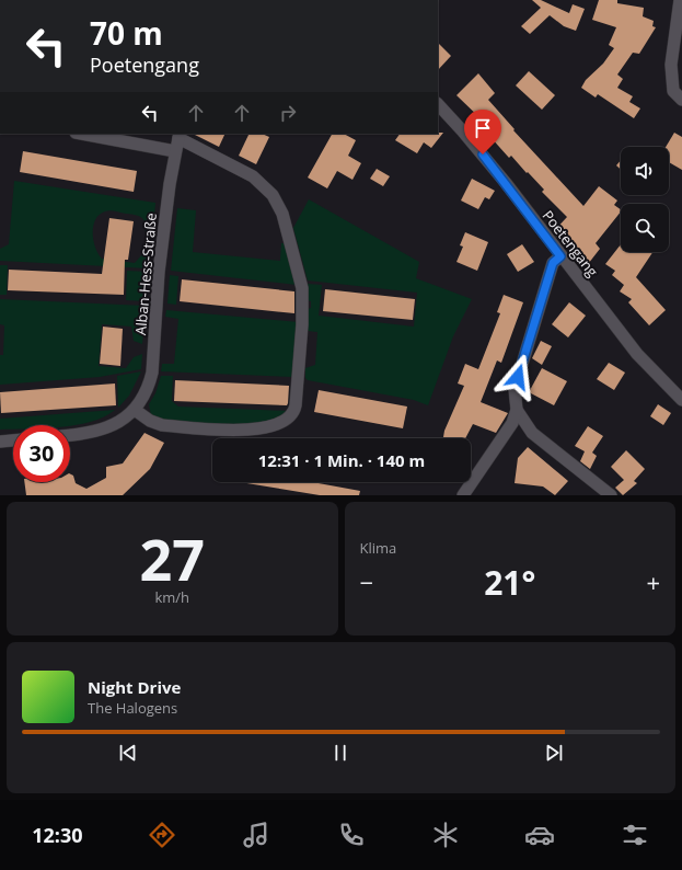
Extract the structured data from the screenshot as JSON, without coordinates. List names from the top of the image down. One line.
{"streets":{"street":["Poetengang","Alban-Hess-Straße"]},"page":{"turn":["70 m","Poetengang"],"limit":"30","trip":"12:31 · 1 Min. · 140 m","tile":[["27","km/h"],"Klima"],"heat":["−","21°","+"],"song":["Night Drive","The Halogens"],"tabs":"12:30"}}
